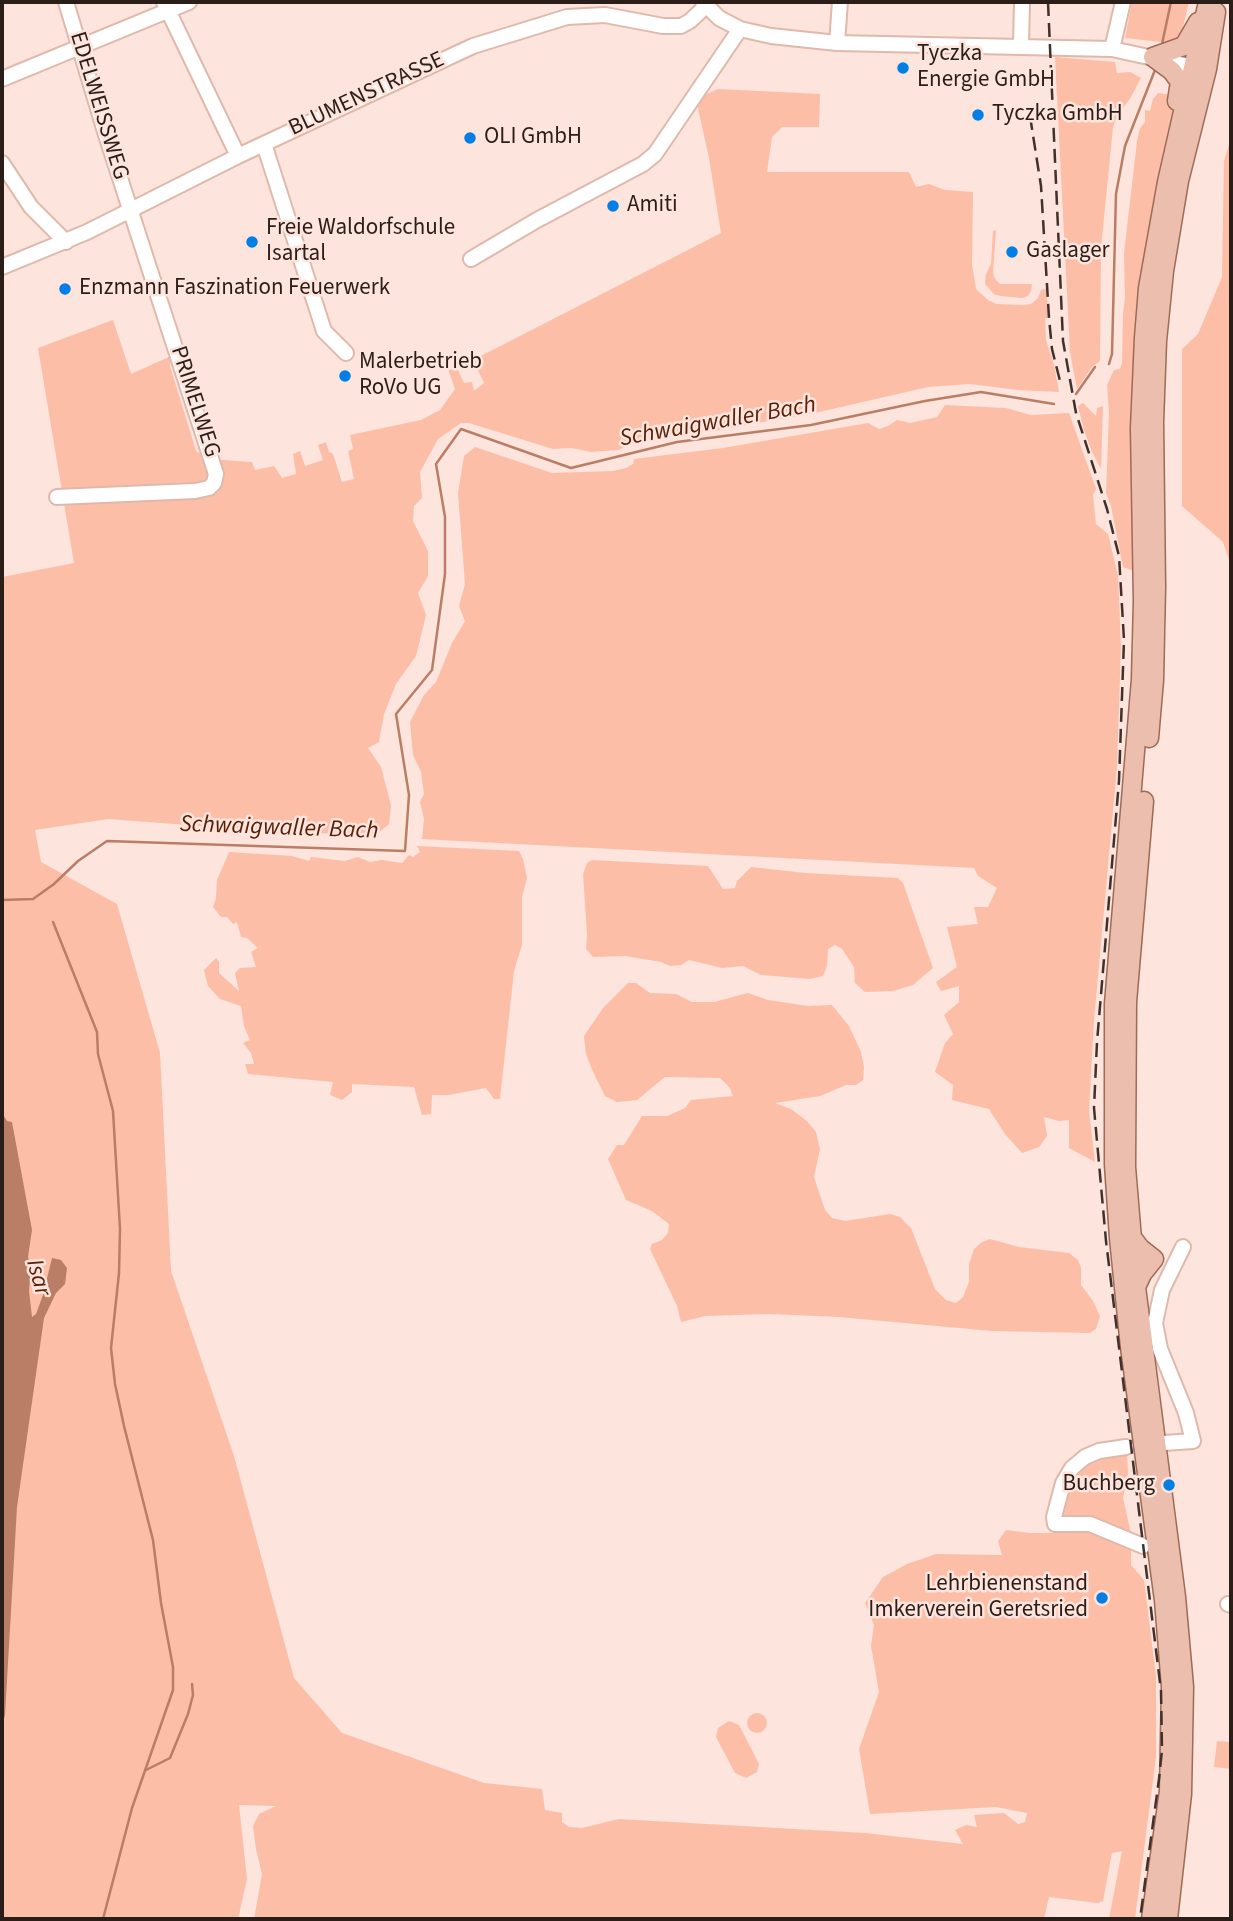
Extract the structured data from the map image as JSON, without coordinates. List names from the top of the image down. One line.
{"streets":{"street":["BLUMENSTRASSE","EDELWEISSWEG","PRIMELWEG"]},"crossings":[["BLUMENSTRASSE","EDELWEISSWEG"],["BLUMENSTRASSE","PRIMELWEG"],["EDELWEISSWEG","PRIMELWEG"]],"water":["Schwaigwaller Bach","Isar"],"places":["Tyczka Energie GmbH","Tyczka GmbH","OLI GmbH","Amiti","Freie Waldorfschule Isartal","Gaslager","Enzmann Faszination Feuerwerk","Malerbetrieb RoVo UG","Buchberg","Lehrbienenstand Imkerverein Geretsried"]}
